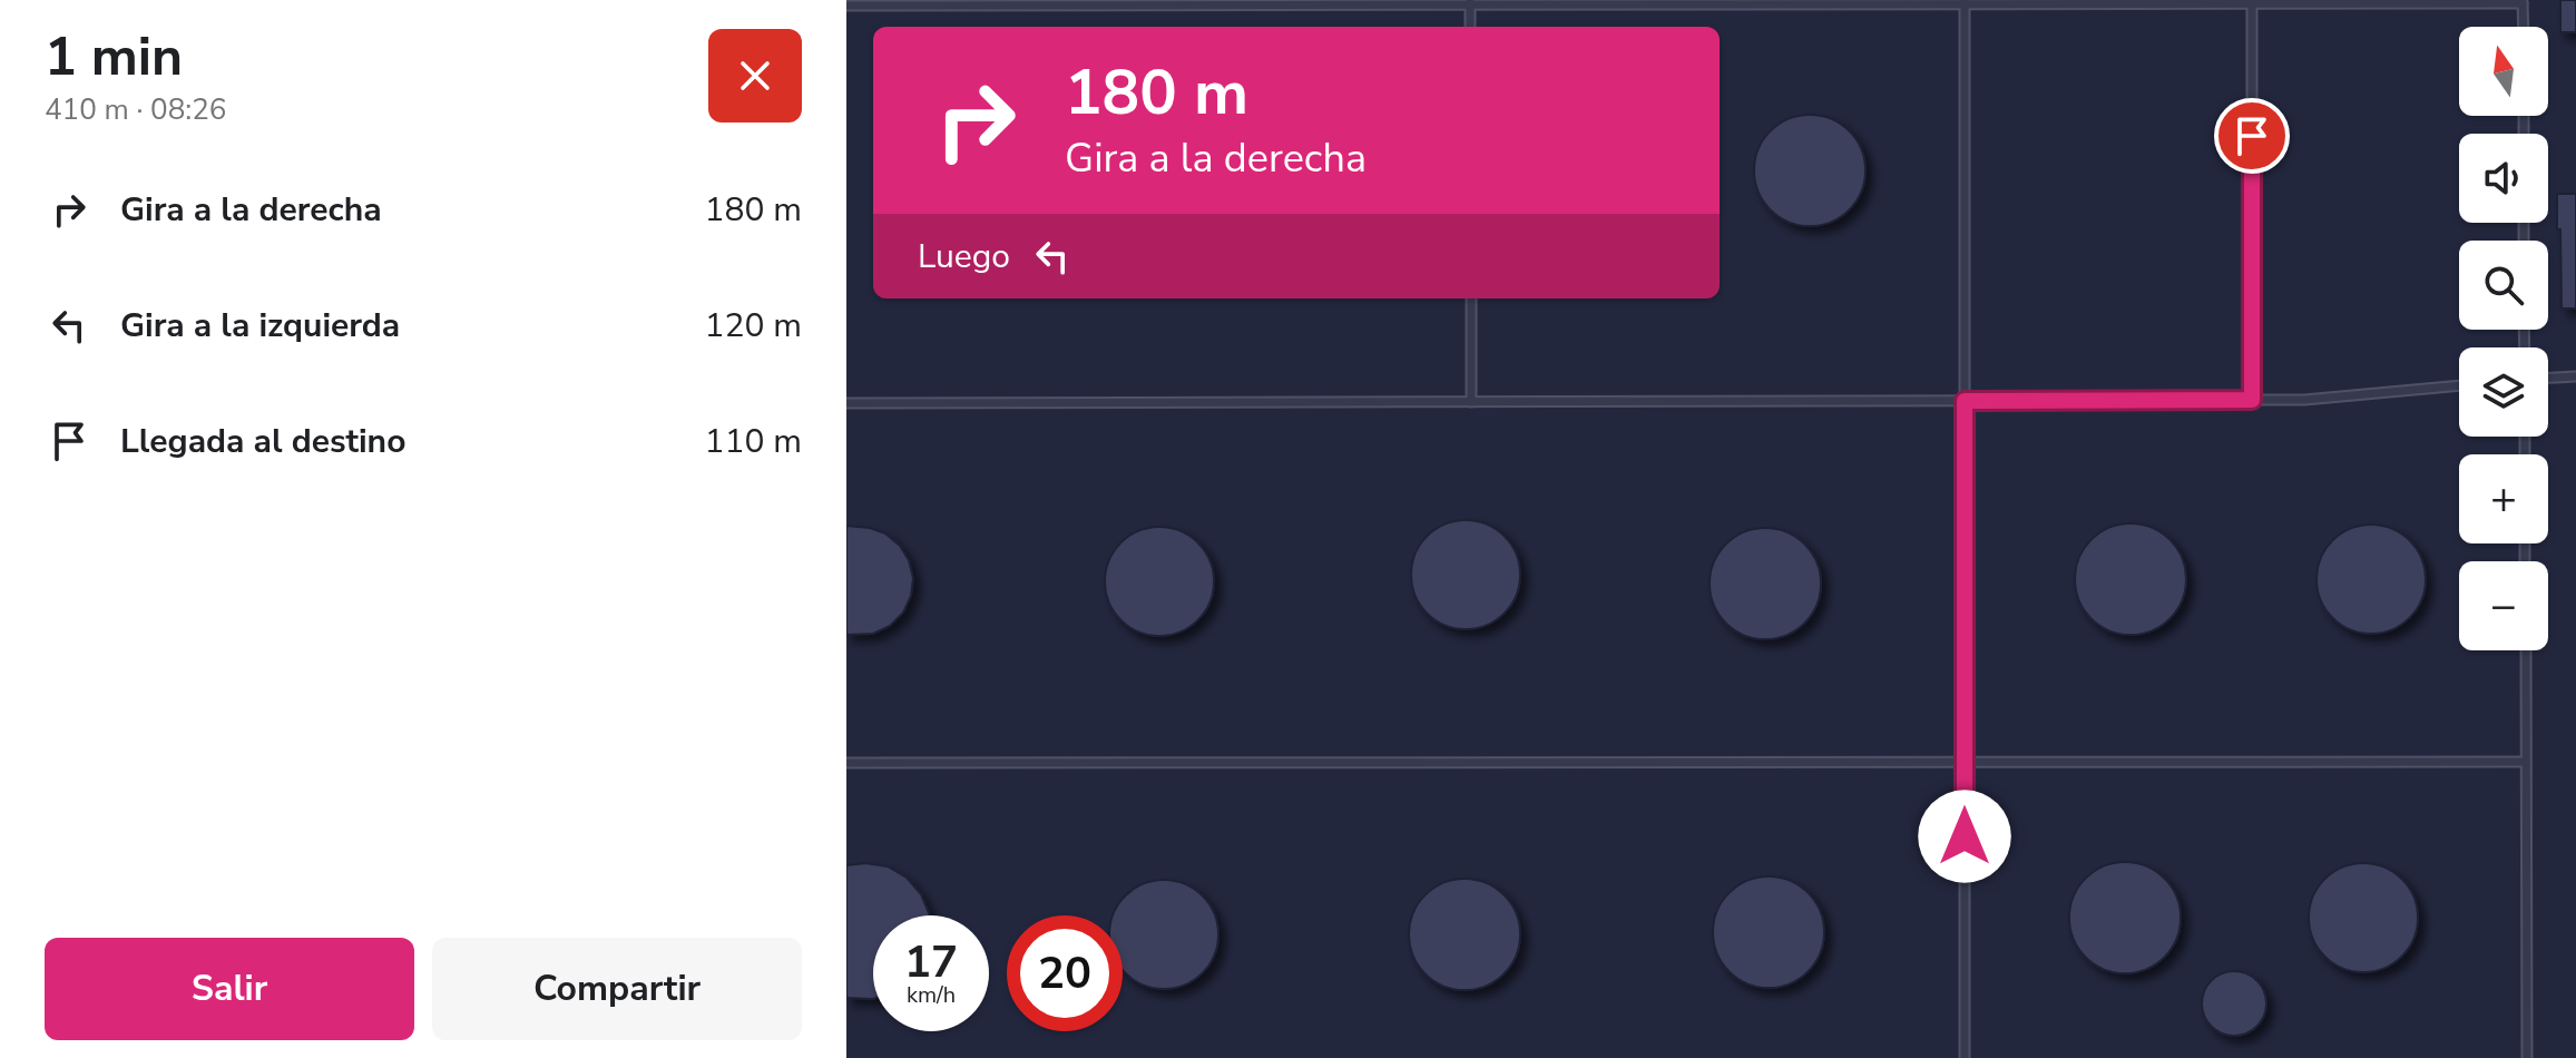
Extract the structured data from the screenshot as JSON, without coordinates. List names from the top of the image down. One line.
{"north":"top","page":{"heading":["1 min","410 m · 08:26"],"map_buttons":["+","−"],"turn":["180 m","Gira a la derecha"],"list":[{"name":"Gira a la derecha","value":"180 m"},{"name":"Gira a la izquierda","value":"120 m"},{"name":"Llegada al destino","value":"110 m"}],"then":"Luego","speed":"17 km/h","limit":"20","buttons":["Salir","Compartir"]}}
